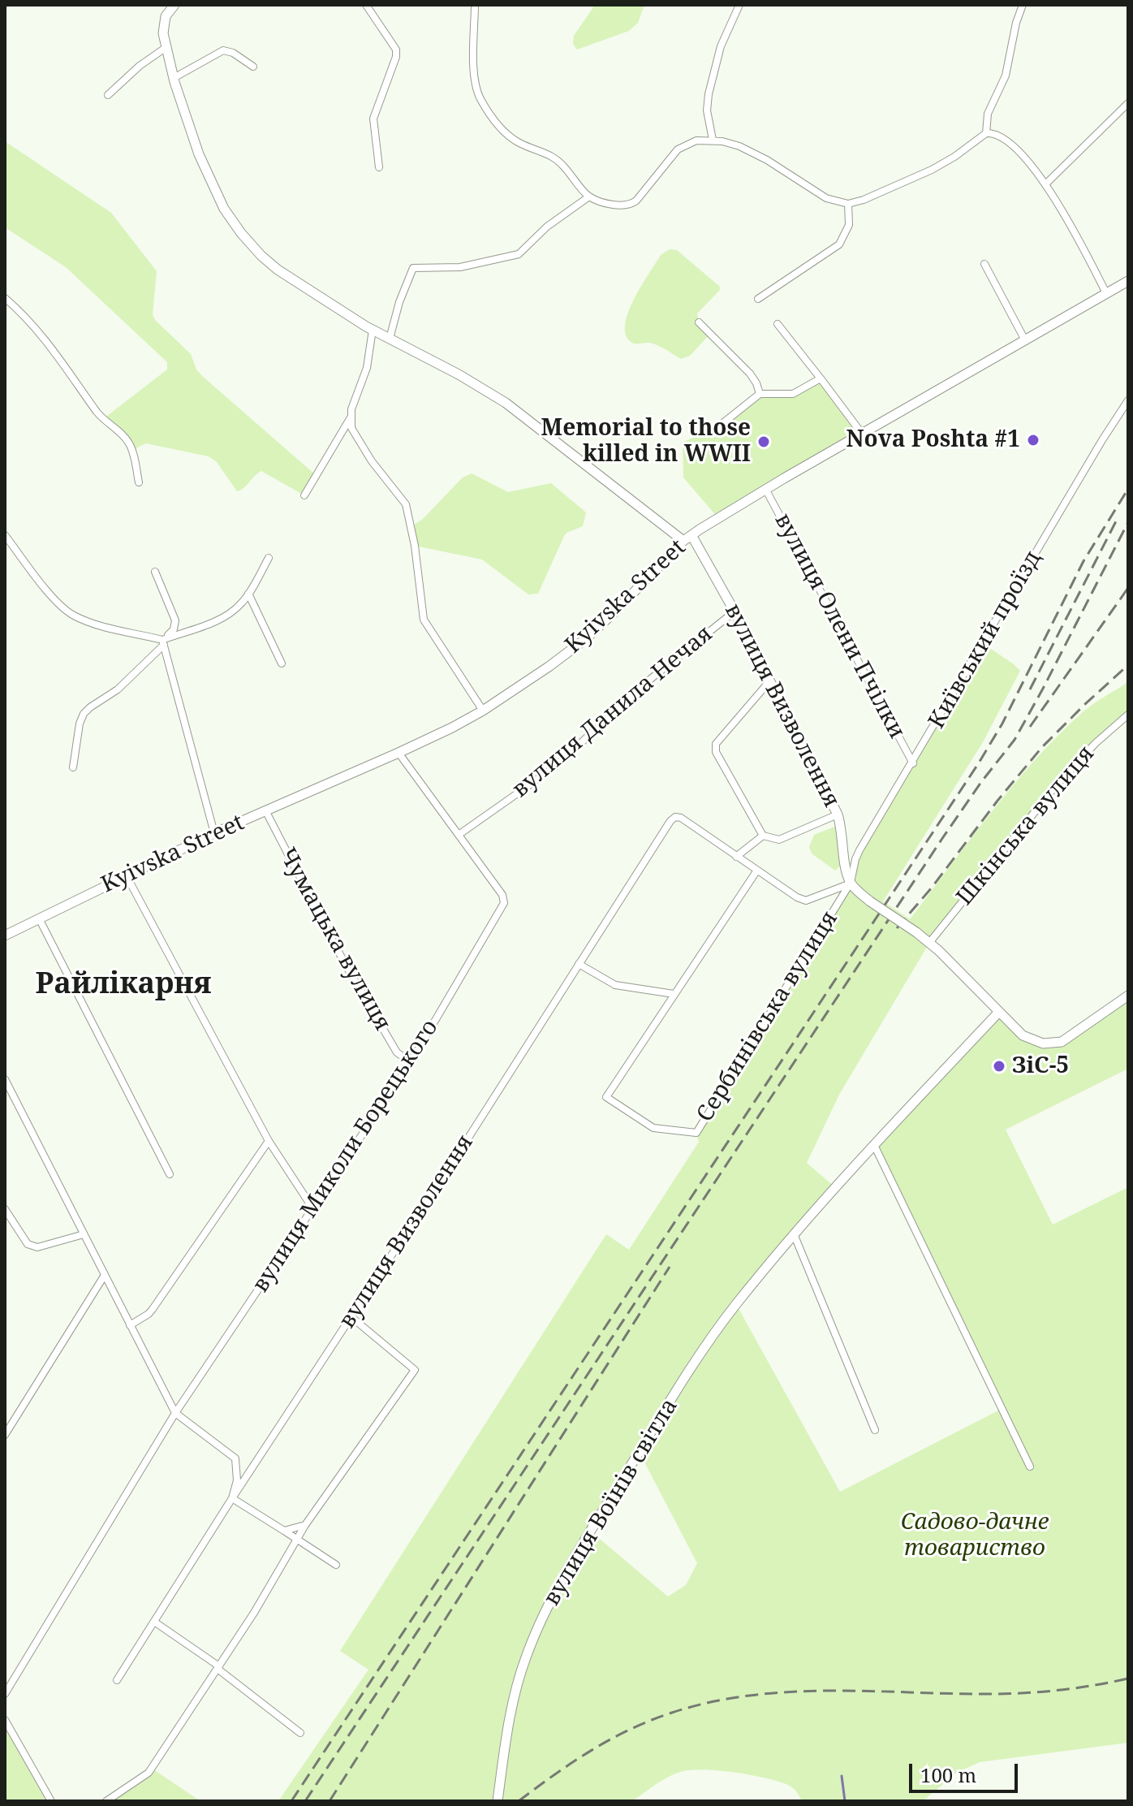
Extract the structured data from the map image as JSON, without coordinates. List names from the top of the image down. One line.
{"streets":{"street":["Kyivska Street","вулиця Олени Пчілки","Київський проїзд","вулиця Визволення","вулиця Данила Нечая","Шкінська вулиця","Чумацька вулиця","Сербинівська вулиця","вулиця Миколи Борецького","вулиця Воїнів світла"]},"crossings":[["Kyivska Street","вулиця Олени Пчілки"],["Kyivska Street","вулиця Визволення"],["Kyivska Street","Чумацька вулиця"],["вулиця Олени Пчілки","Київський проїзд"],["Київський проїзд","вулиця Визволення"],["Київський проїзд","Сербинівська вулиця"],["вулиця Визволення","вулиця Данила Нечая"],["вулиця Визволення","Сербинівська вулиця"],["вулиця Данила Нечая","вулиця Миколи Борецького"],["Чумацька вулиця","вулиця Миколи Борецького"]],"districts":["Райлікарня"],"parks":["Садово-дачне товариство"],"places":["Nova Poshta #1","Memorial to those killed in WWII","ЗіС-5"],"scale_bar":"100 m"}
